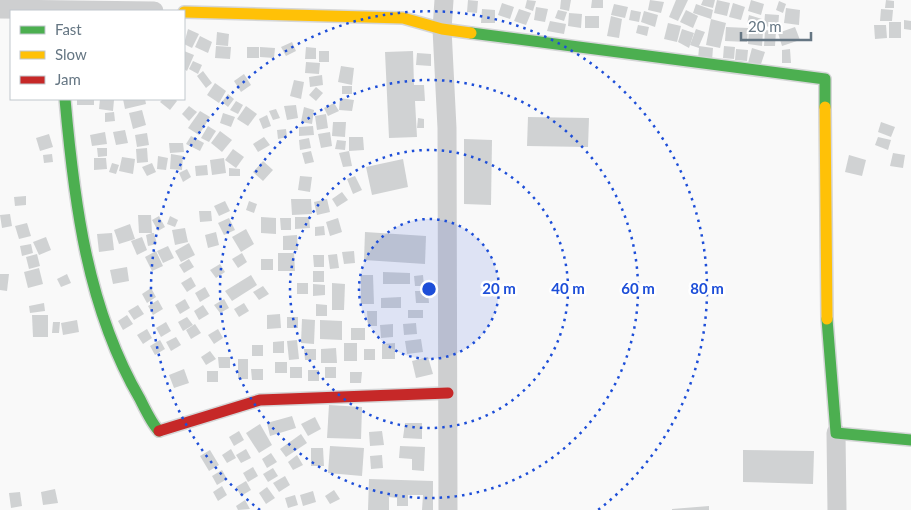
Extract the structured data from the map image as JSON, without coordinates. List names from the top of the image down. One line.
{"legend":["Fast","Slow","Jam"],"scale_bar":"20 m","rings":["20 m","40 m","60 m","80 m"]}
